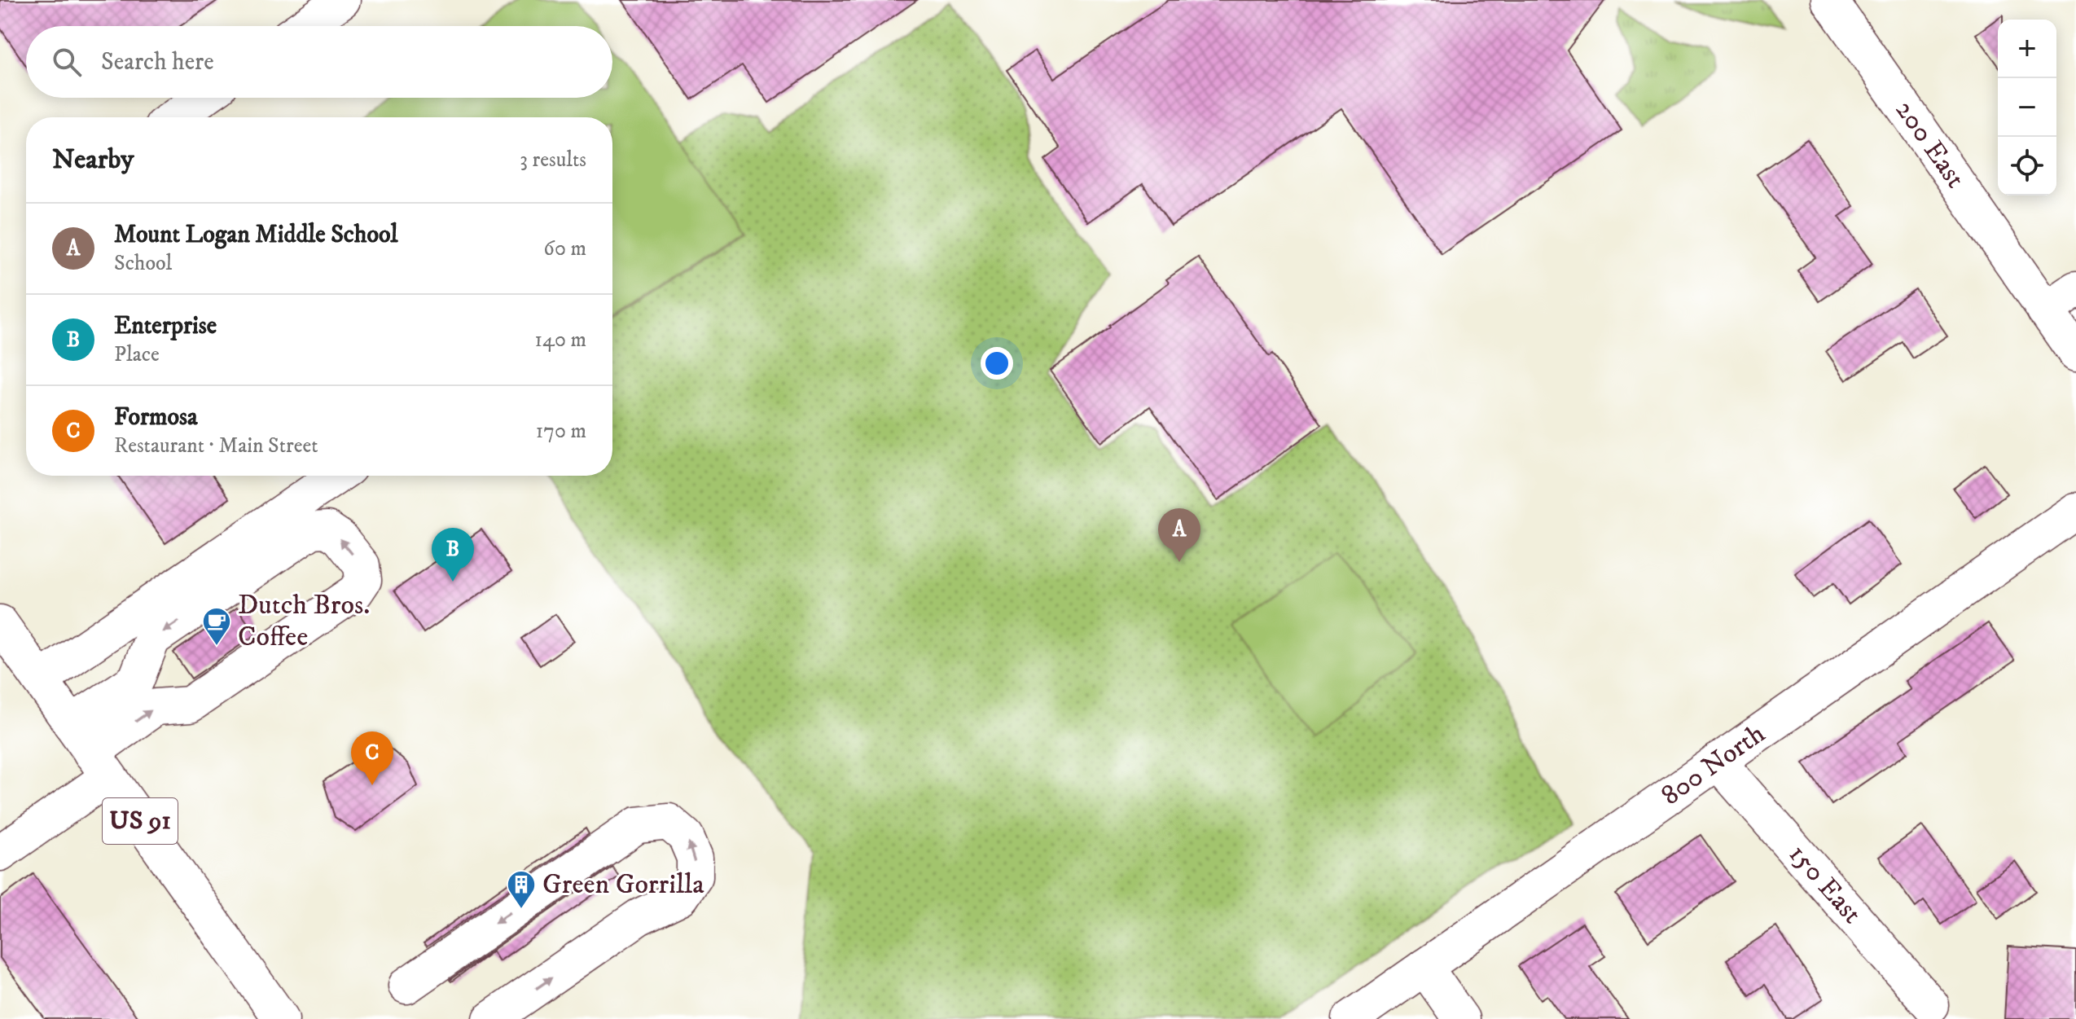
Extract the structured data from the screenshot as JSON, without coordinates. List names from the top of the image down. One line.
{"streets":{"street":["200 East","800 North","US 91","150 East"]},"crossings":[["800 North","150 East"]],"places":{"cafe":["Dutch Bros. Coffee"],"building":["Green Gorrilla"]},"page":{"map_buttons":["+","−"],"search":"Search here","heading":["Nearby","3 results"],"list":[{"mark":"A","name":"Mount Logan Middle School","note":"School","value":"60 m"},{"mark":"B","name":"Enterprise","note":"Place","value":"140 m"},{"mark":"C","name":"Formosa","note":"Restaurant · Main Street","value":"170 m"}],"pins":["A","B","C"]}}
